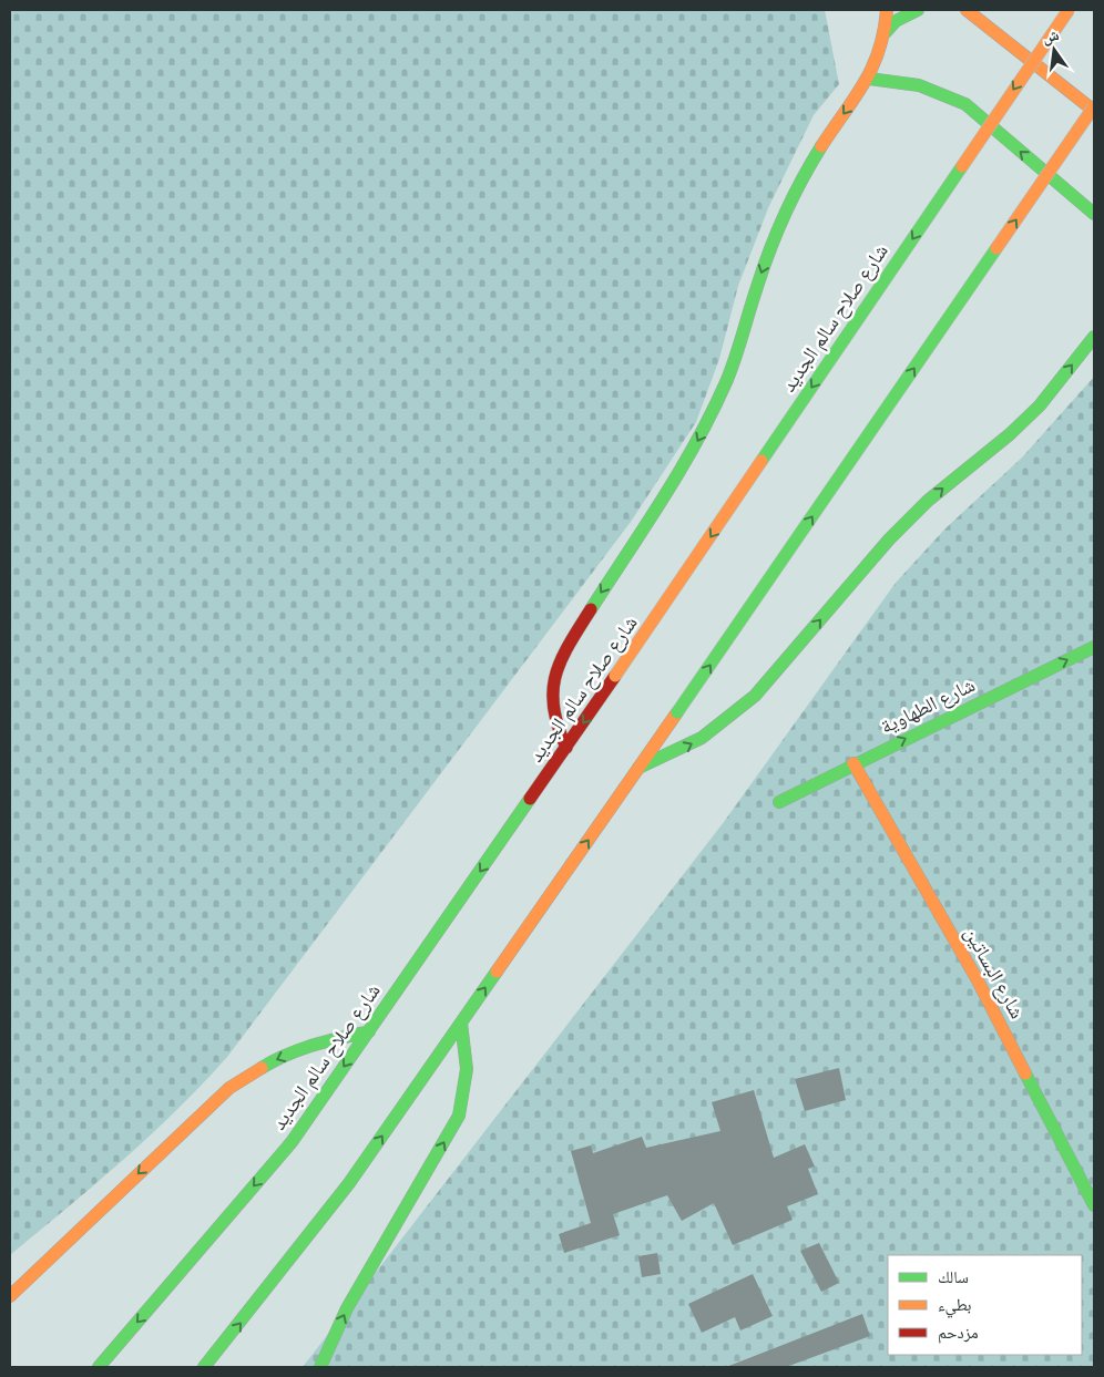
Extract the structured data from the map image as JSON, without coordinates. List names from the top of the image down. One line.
{"streets":{"main road":["شارع صلاح سالم الجديد","شارع الطهاوية","شارع البساتين"]},"crossings":[["شارع الطهاوية","شارع البساتين"]],"one_way":["شارع الطهاوية"],"legend":["سالك","بطيء","مزدحم"],"north":"top"}
